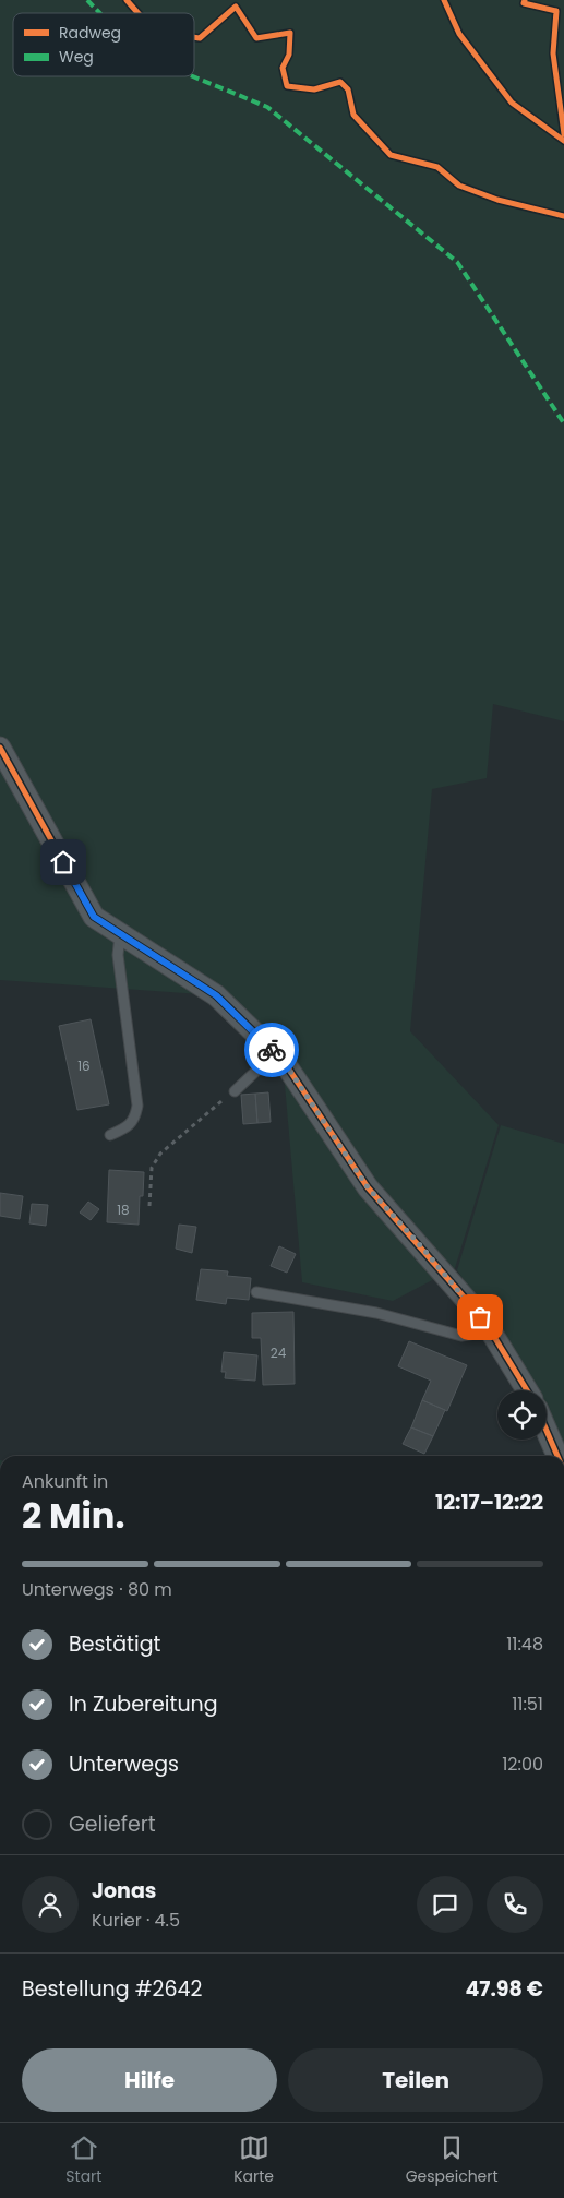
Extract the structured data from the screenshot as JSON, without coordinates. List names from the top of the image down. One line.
{"house_numbers":["16","18","24"],"legend":["Radweg","Weg"],"page":{"heading":["2 Min.","Ankunft in","12:17–12:22"],"panel":["Jonas","Kurier · 4.5","Bestellung #2642","47.98 €"],"bar":"Unterwegs · 80 m","list":[["Bestätigt","11:48"],["In Zubereitung","11:51"],["Unterwegs","12:00"],"Geliefert"],"buttons":["Hilfe","Teilen"],"tabs":["Start","Karte","Gespeichert"]}}
